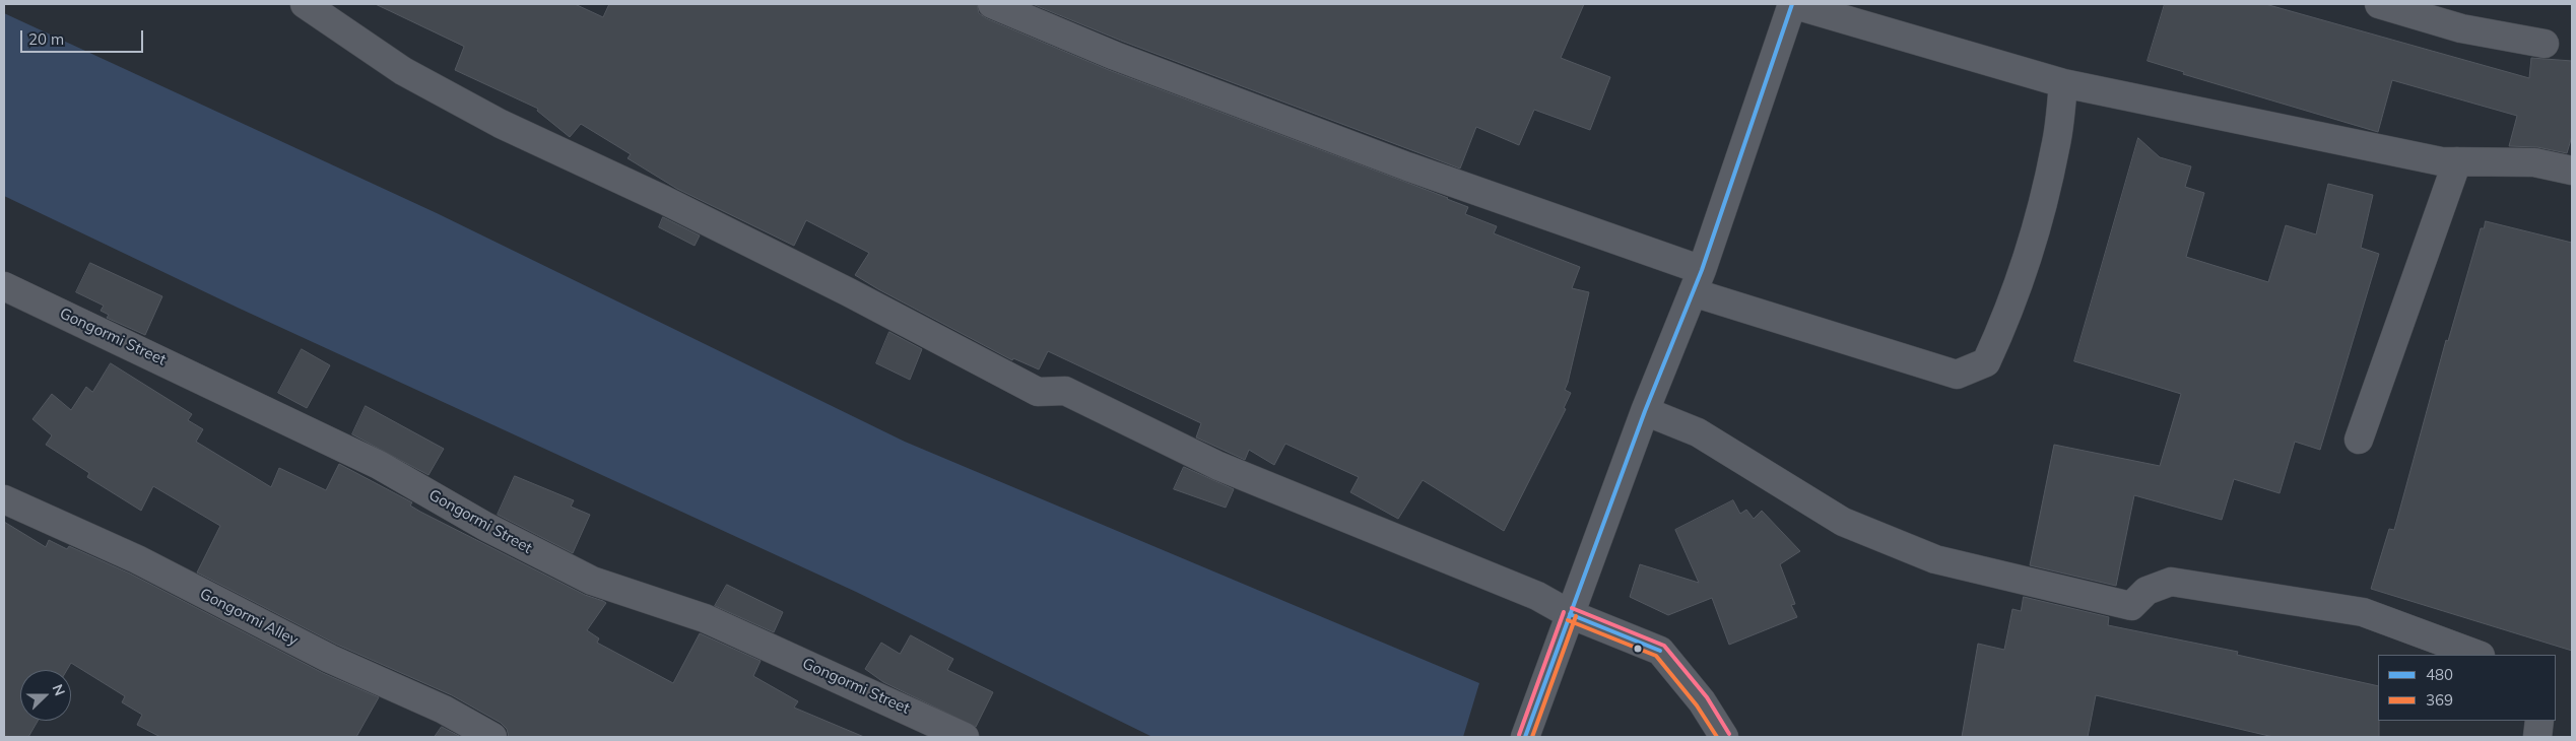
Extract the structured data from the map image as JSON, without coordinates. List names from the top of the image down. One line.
{"streets":{"street":["Gongormi Street","Gongormi Alley"]},"lines":["transit line 480","transit line 369"],"legend":["480","369"],"scale_bar":"20 m","north":"right"}
